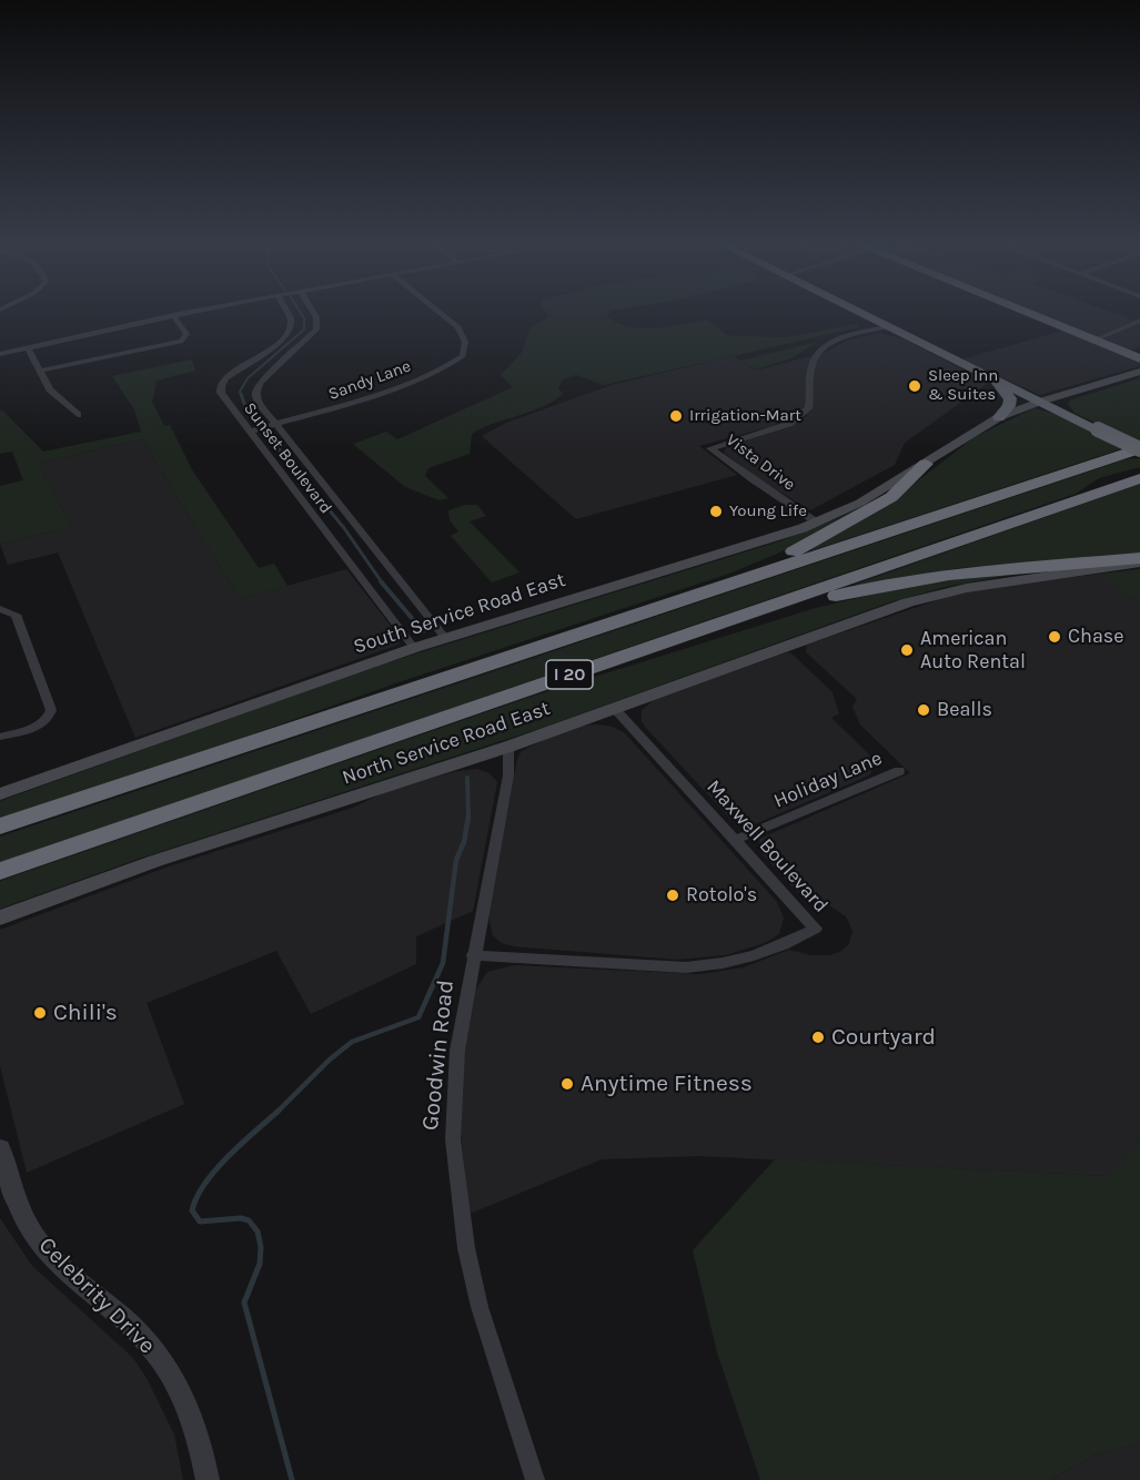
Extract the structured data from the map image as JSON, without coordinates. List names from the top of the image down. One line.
{"streets":{"highway":["I 20"],"main road":["South Service Road East","North Service Road East"],"street":["Sandy Lane","Sunset Boulevard","Vista Drive","Holiday Lane","Maxwell Boulevard","Goodwin Road","Celebrity Drive"]},"crossings":[["Sandy Lane","Sunset Boulevard"],["Sunset Boulevard","South Service Road East"],["Vista Drive","South Service Road East"],["North Service Road East","Maxwell Boulevard"],["North Service Road East","Goodwin Road"],["Holiday Lane","Maxwell Boulevard"],["Maxwell Boulevard","Goodwin Road"]],"places":["Sleep Inn & Suites","Irrigation-Mart","Young Life","Chase","American Auto Rental","Bealls","Rotolo's","Chili's","Courtyard","Anytime Fitness"]}
